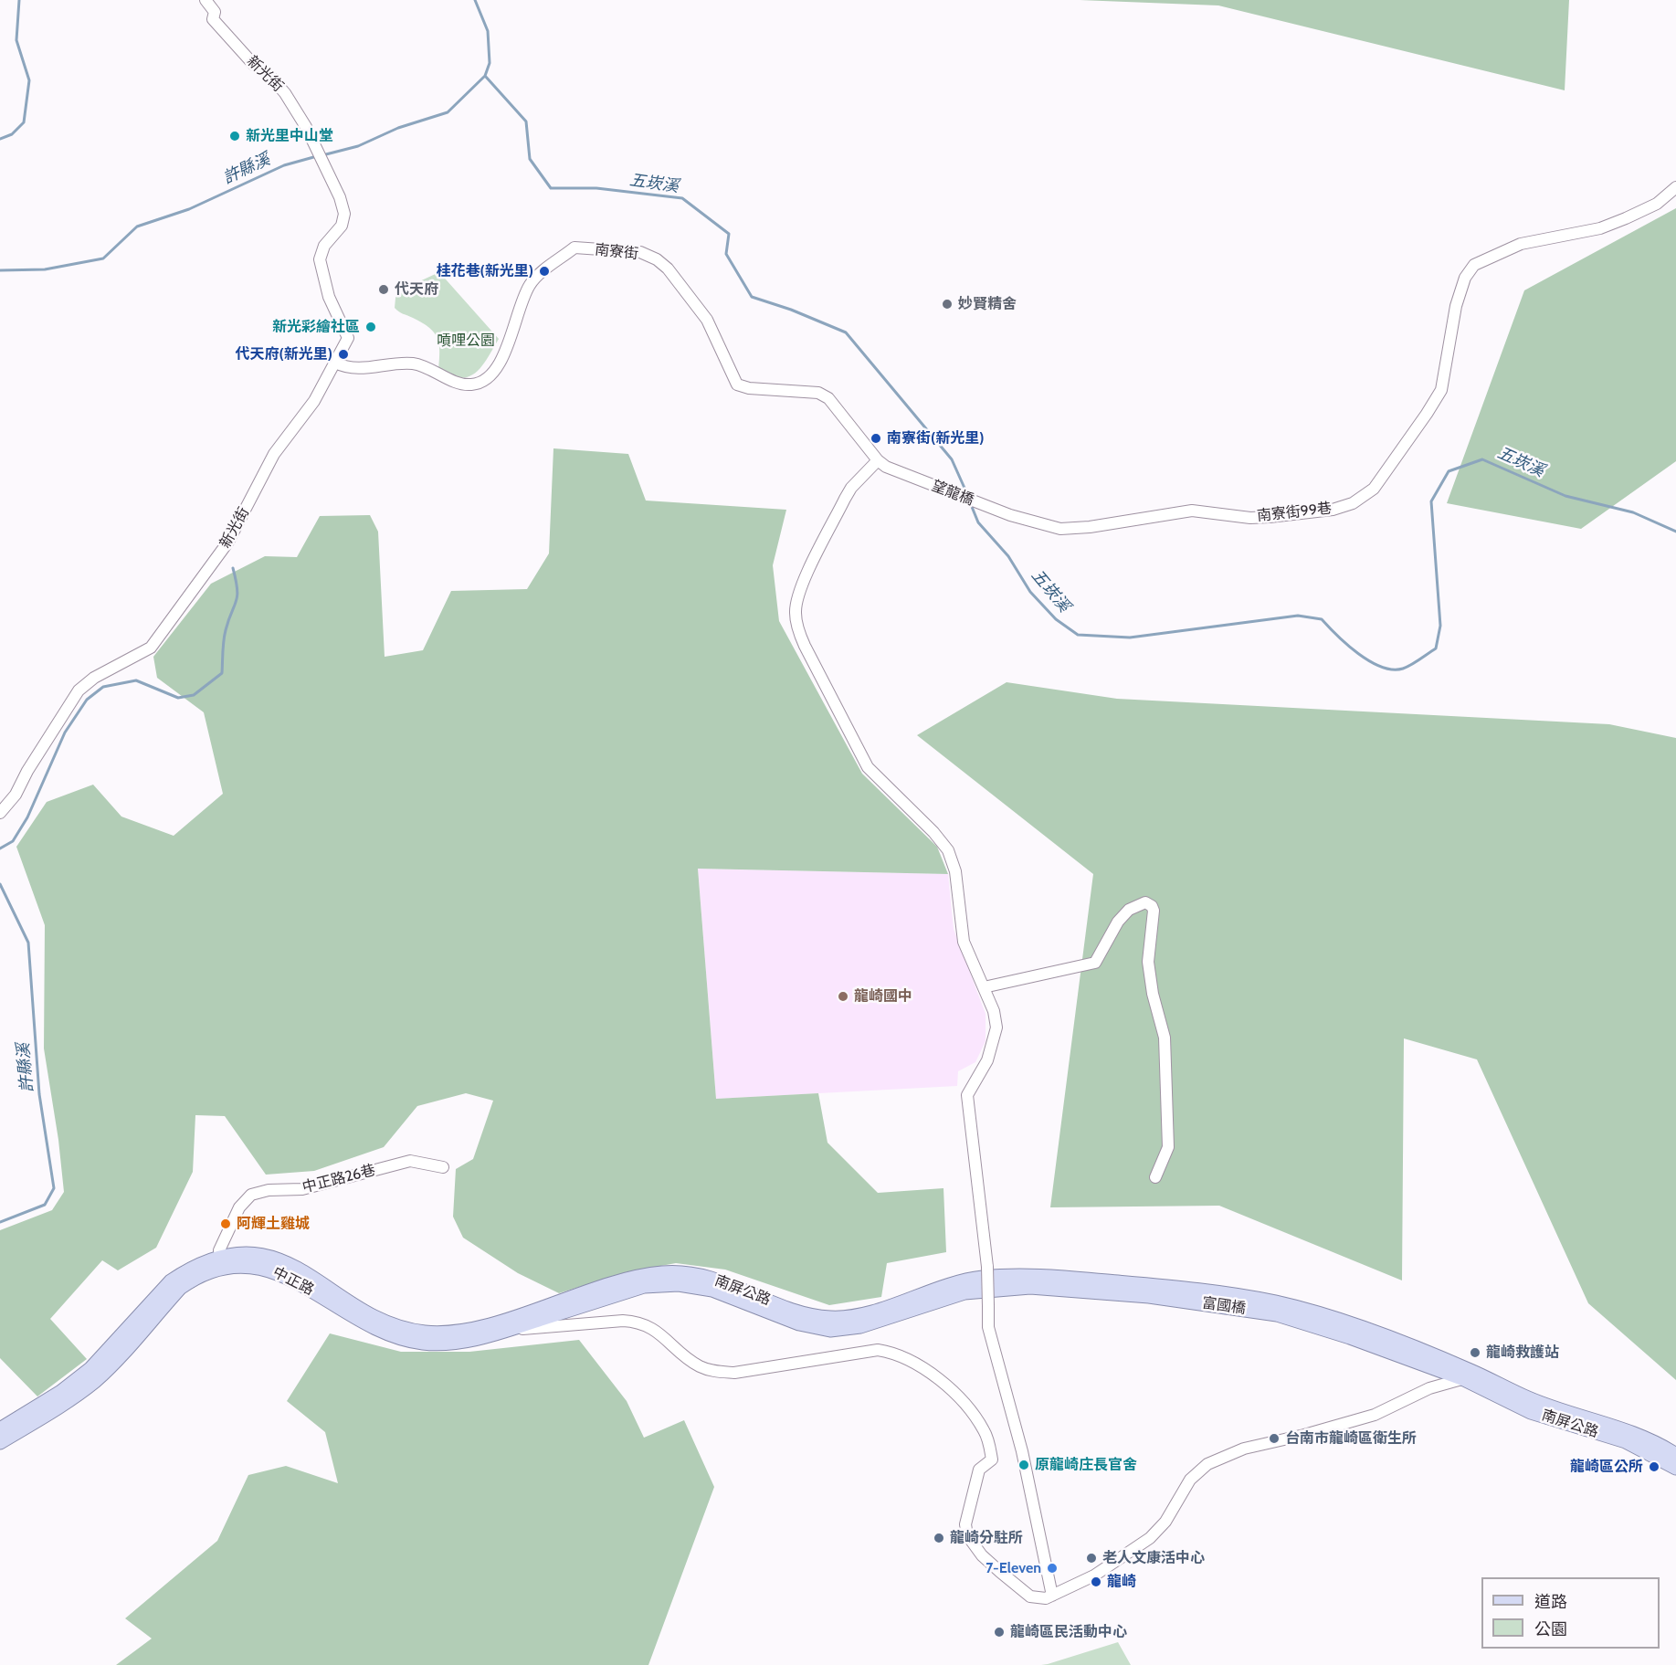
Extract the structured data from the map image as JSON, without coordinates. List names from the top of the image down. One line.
{"streets":{"main road":["中正路","南屏公路","富國橋"],"street":["新光街","南寮街","望龍橋","南寮街99巷","中正路26巷"]},"crossings":[["新光街","南寮街"],["南寮街","望龍橋"],["望龍橋","南寮街99巷"],["中正路26巷","中正路"],["中正路","南屏公路"],["南屏公路","富國橋"]],"water":["許縣溪","五崁溪"],"parks":["嗊哩公園"],"places":["新光里中山堂","桂花巷(新光里)","代天府","妙賢精舍","新光彩繪社區","代天府(新光里)","南寮街(新光里)","龍崎國中","阿輝土雞城","龍崎救護站","台南市龍崎區衛生所","原龍崎庄長官舍","龍崎區公所","龍崎分駐所","老人文康活中心","7-Eleven","龍崎","龍崎區民活動中心"],"legend":["道路","公園"]}
